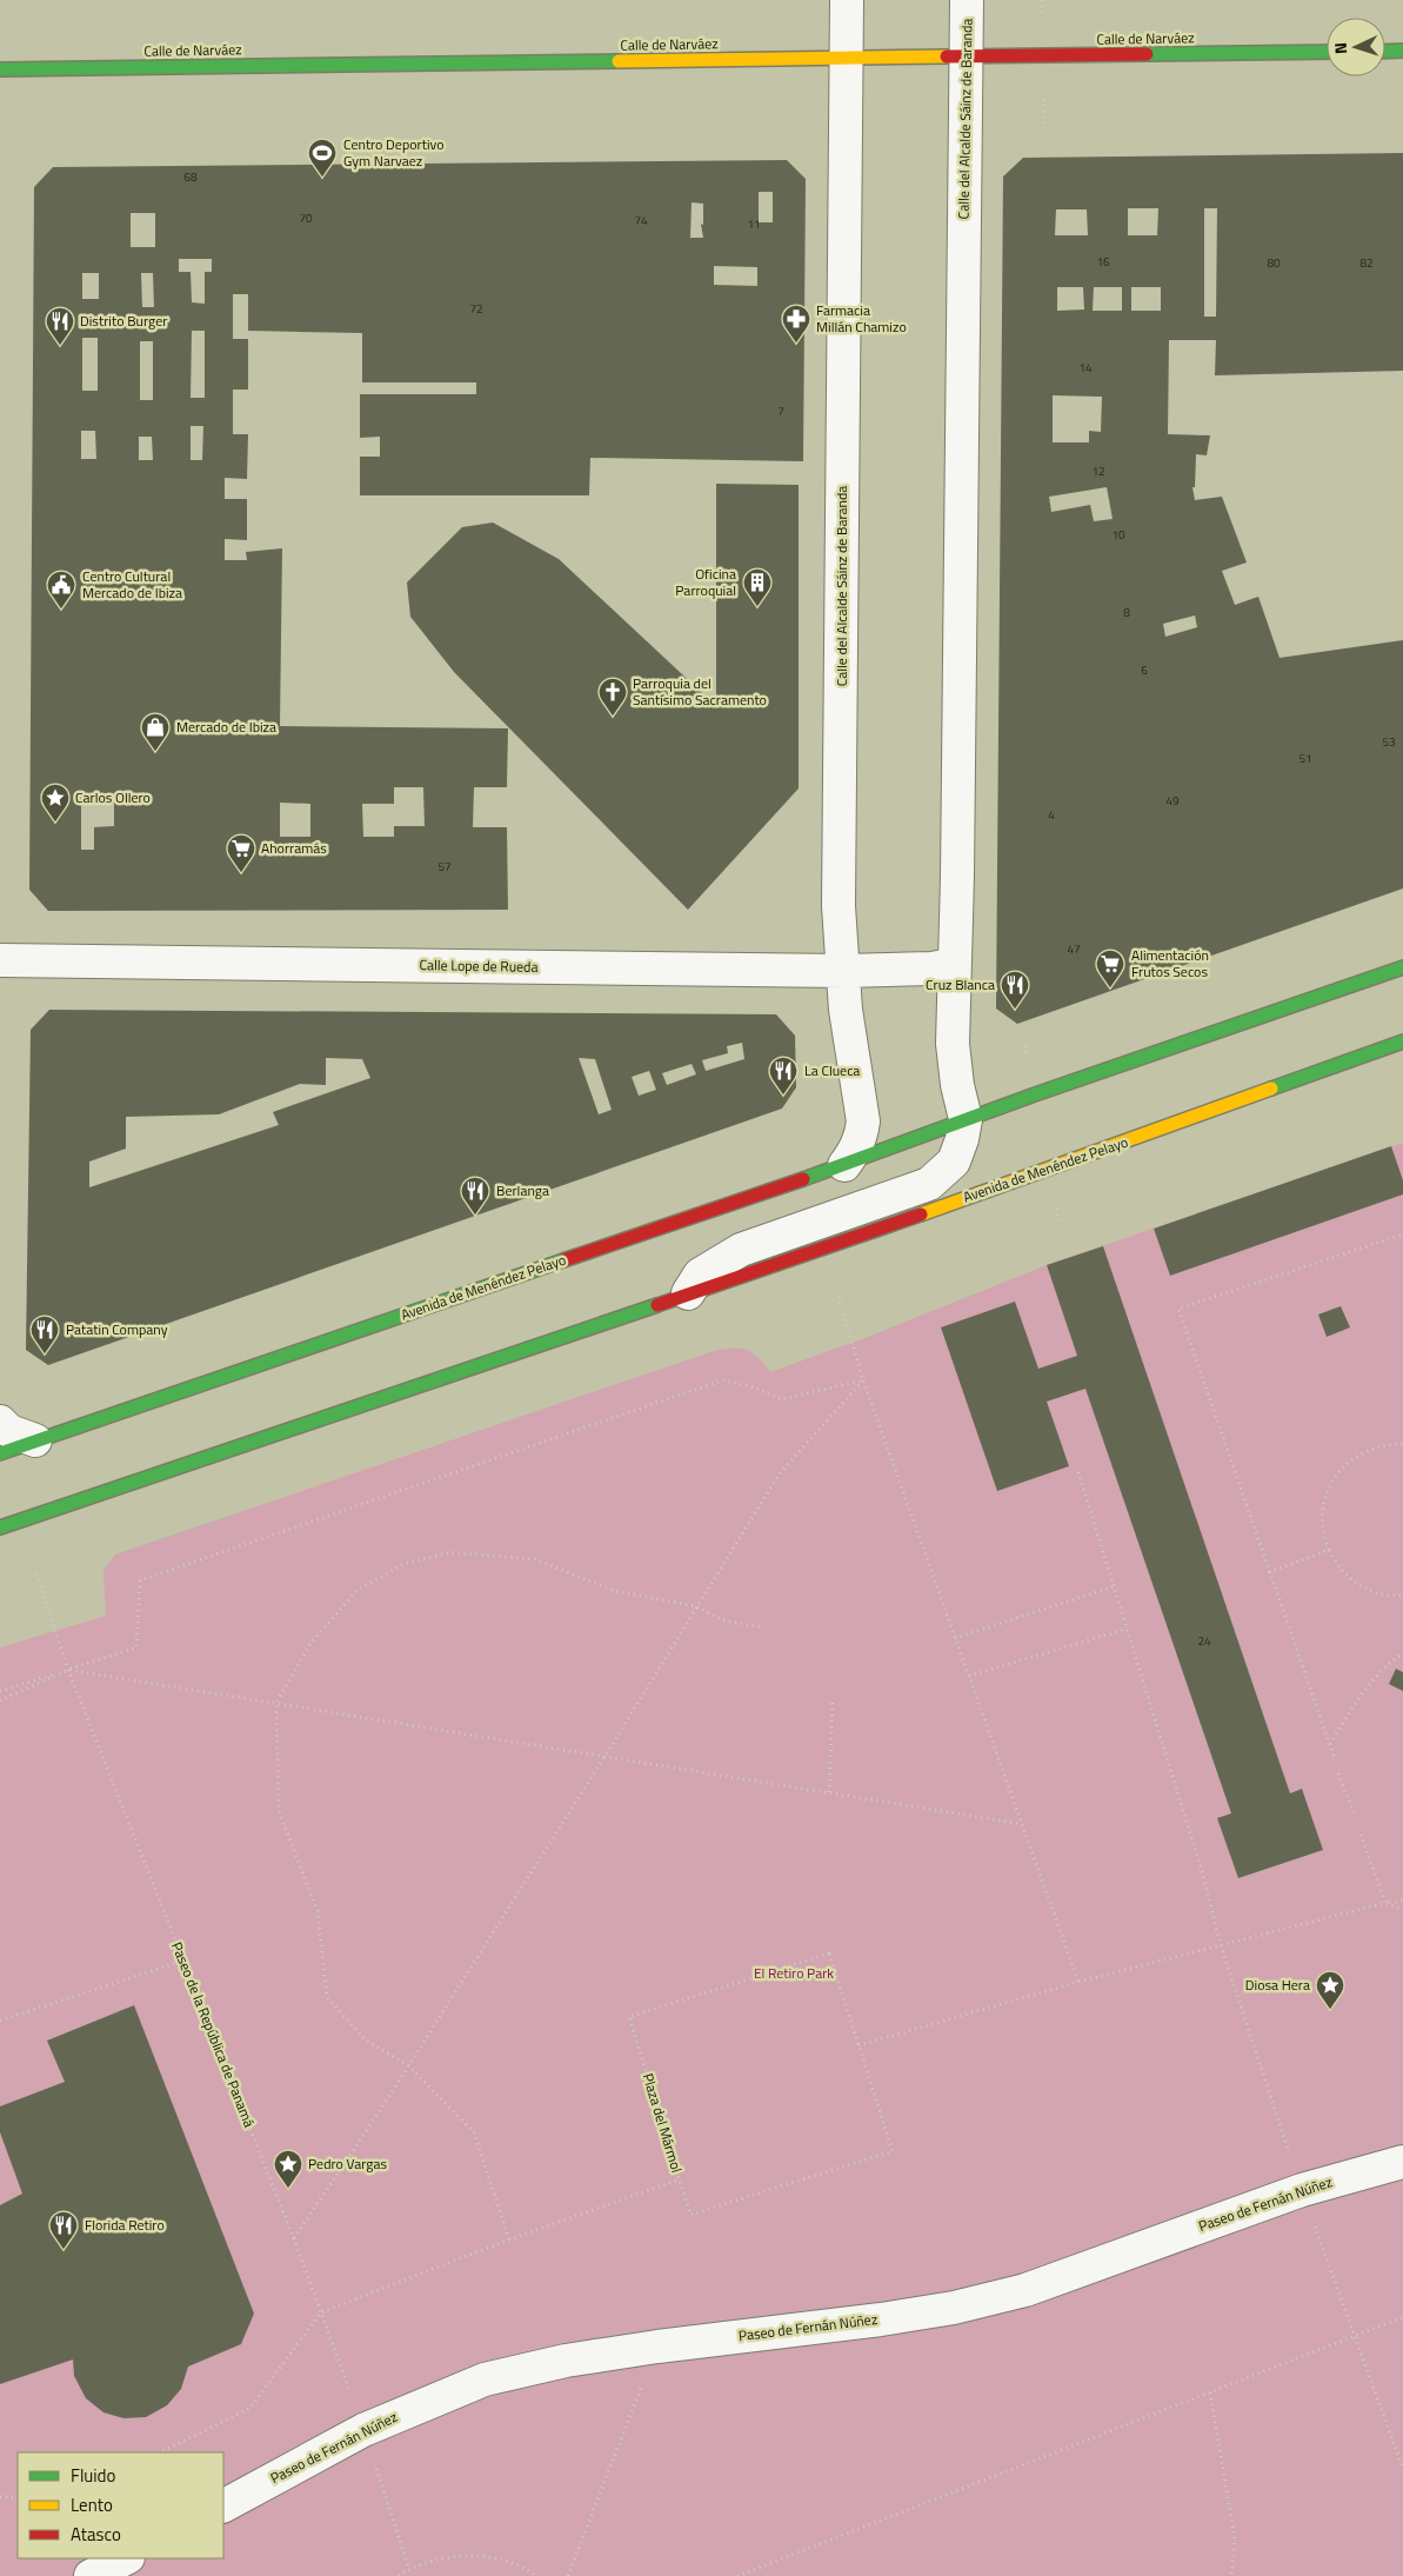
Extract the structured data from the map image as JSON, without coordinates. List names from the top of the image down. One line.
{"streets":{"main road":["Calle de Narváez","Avenida de Menéndez Pelayo"],"street":["Calle del Alcalde Sáinz de Baranda","Calle Lope de Rueda","Paseo de Fernán Núñez"],"path":["Paseo de la República de Panamá","Plaza del Mármol"]},"crossings":[["Calle de Narváez","Calle del Alcalde Sáinz de Baranda"],["Calle del Alcalde Sáinz de Baranda","Calle Lope de Rueda"],["Calle del Alcalde Sáinz de Baranda","Avenida de Menéndez Pelayo"]],"parks":["El Retiro Park"],"places":{"sports":["Centro Deportivo Gym Narvaez"],"pharmacy":["Farmacia Millán Chamizo"],"restaurant":["Distrito Burger","Cruz Blanca","La Clueca","Berlanga","Patatin Company","Florida Retiro"],"building":["Oficina Parroquial"],"public building":["Centro Cultural Mercado de Ibiza"],"church":["Parroquia del Santísimo Sacramento"],"shop":["Mercado de Ibiza"],"place":["Carlos Ollero","Diosa Hera","Pedro Vargas"],"supermarket":["Ahorramás","Alimentación Frutos Secos"]},"house_numbers":["68","70","74","11","16","80","82","72","14","7","12","10","8","6","53","51","49","4","57","47","24"],"legend":["Fluido","Lento","Atasco"],"north":"left"}
